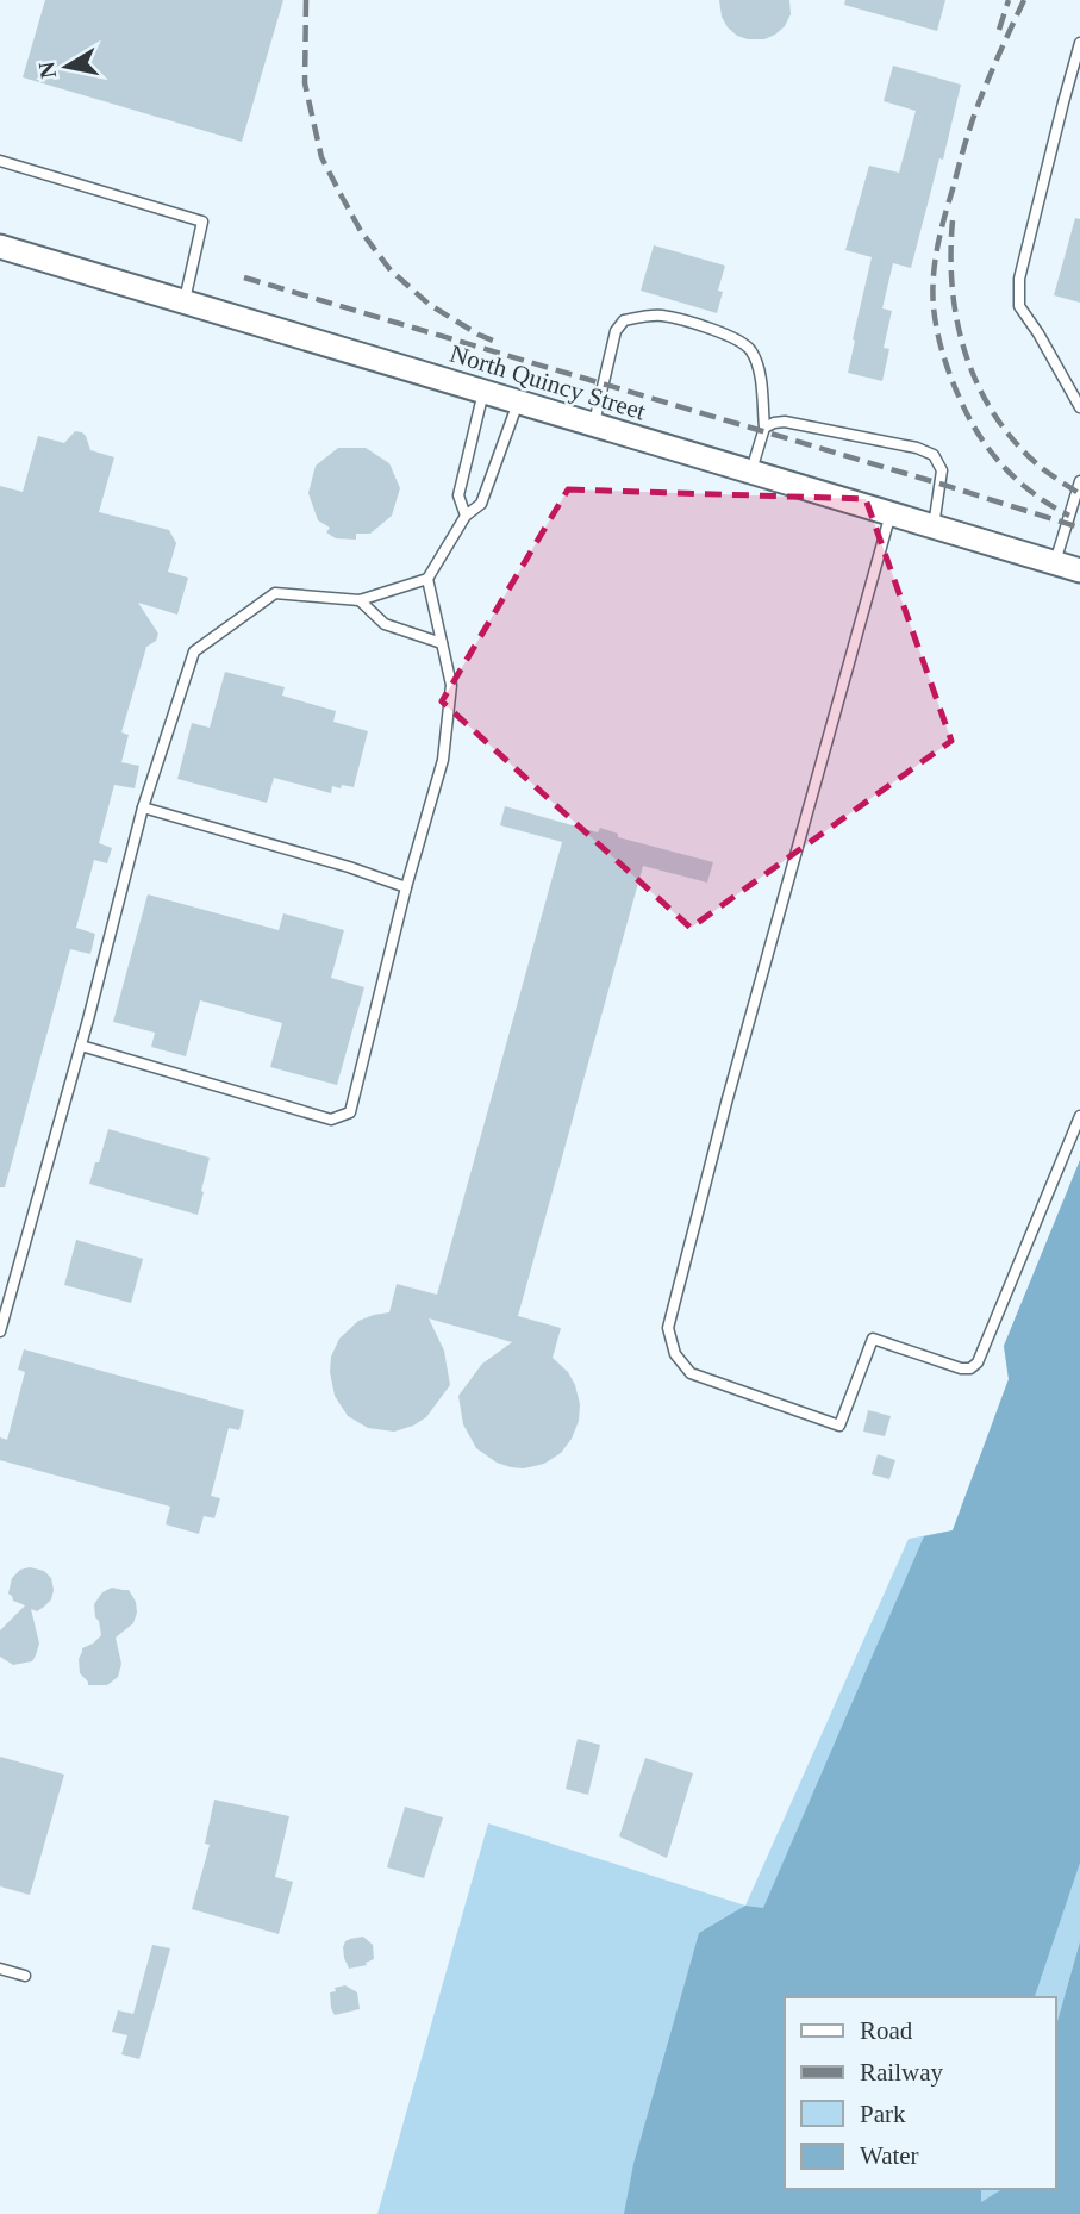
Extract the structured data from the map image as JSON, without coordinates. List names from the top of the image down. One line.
{"streets":{"street":["North Quincy Street"]},"legend":["Road","Railway","Park","Water"],"north":"left"}
